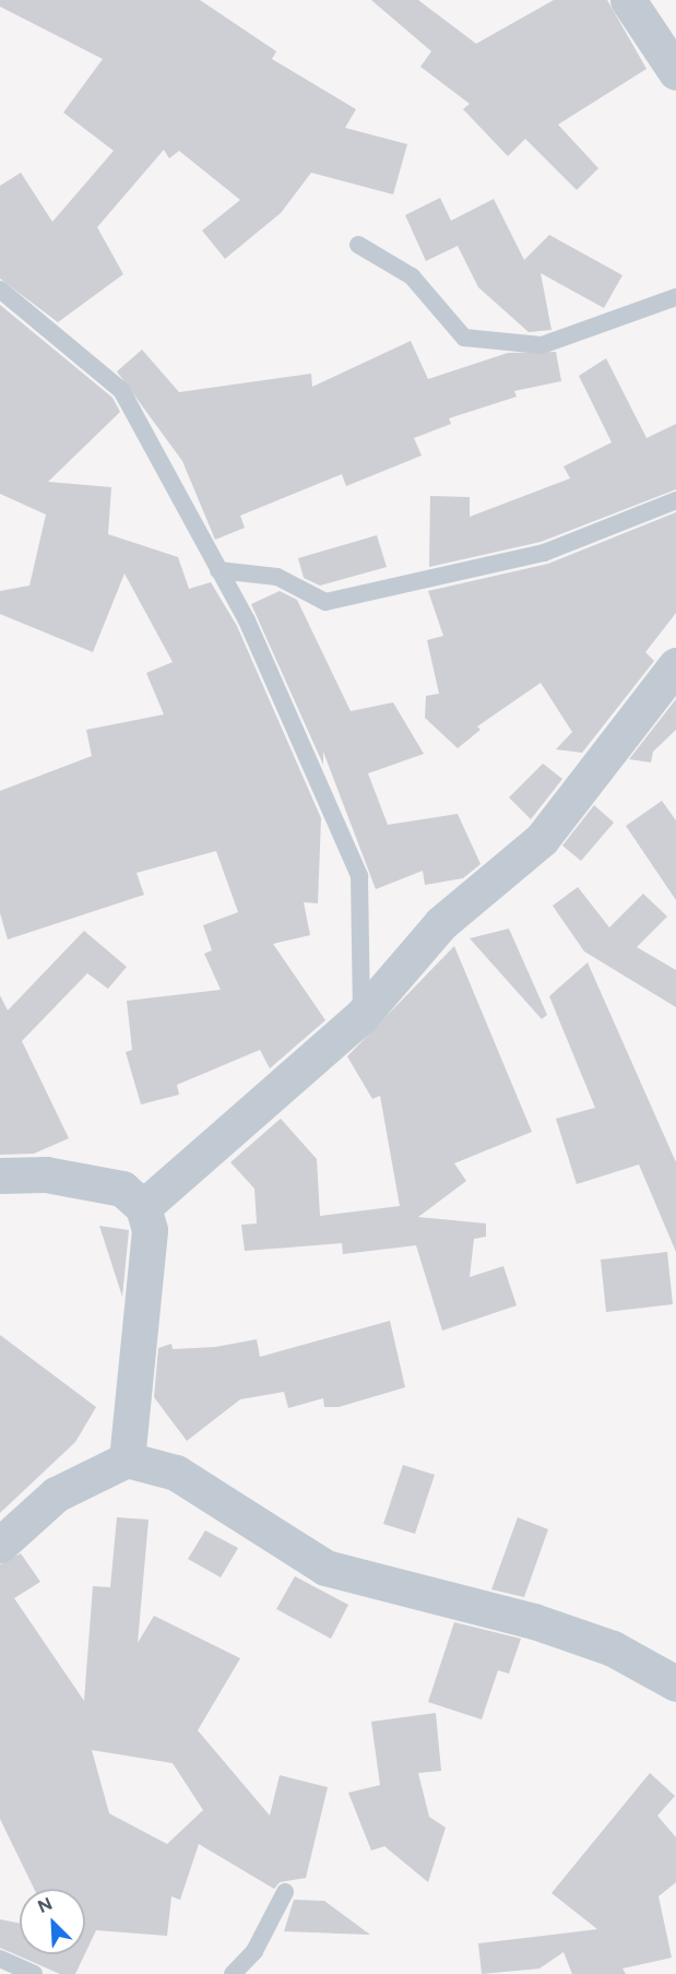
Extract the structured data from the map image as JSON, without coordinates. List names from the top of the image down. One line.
{"north":"top left"}
